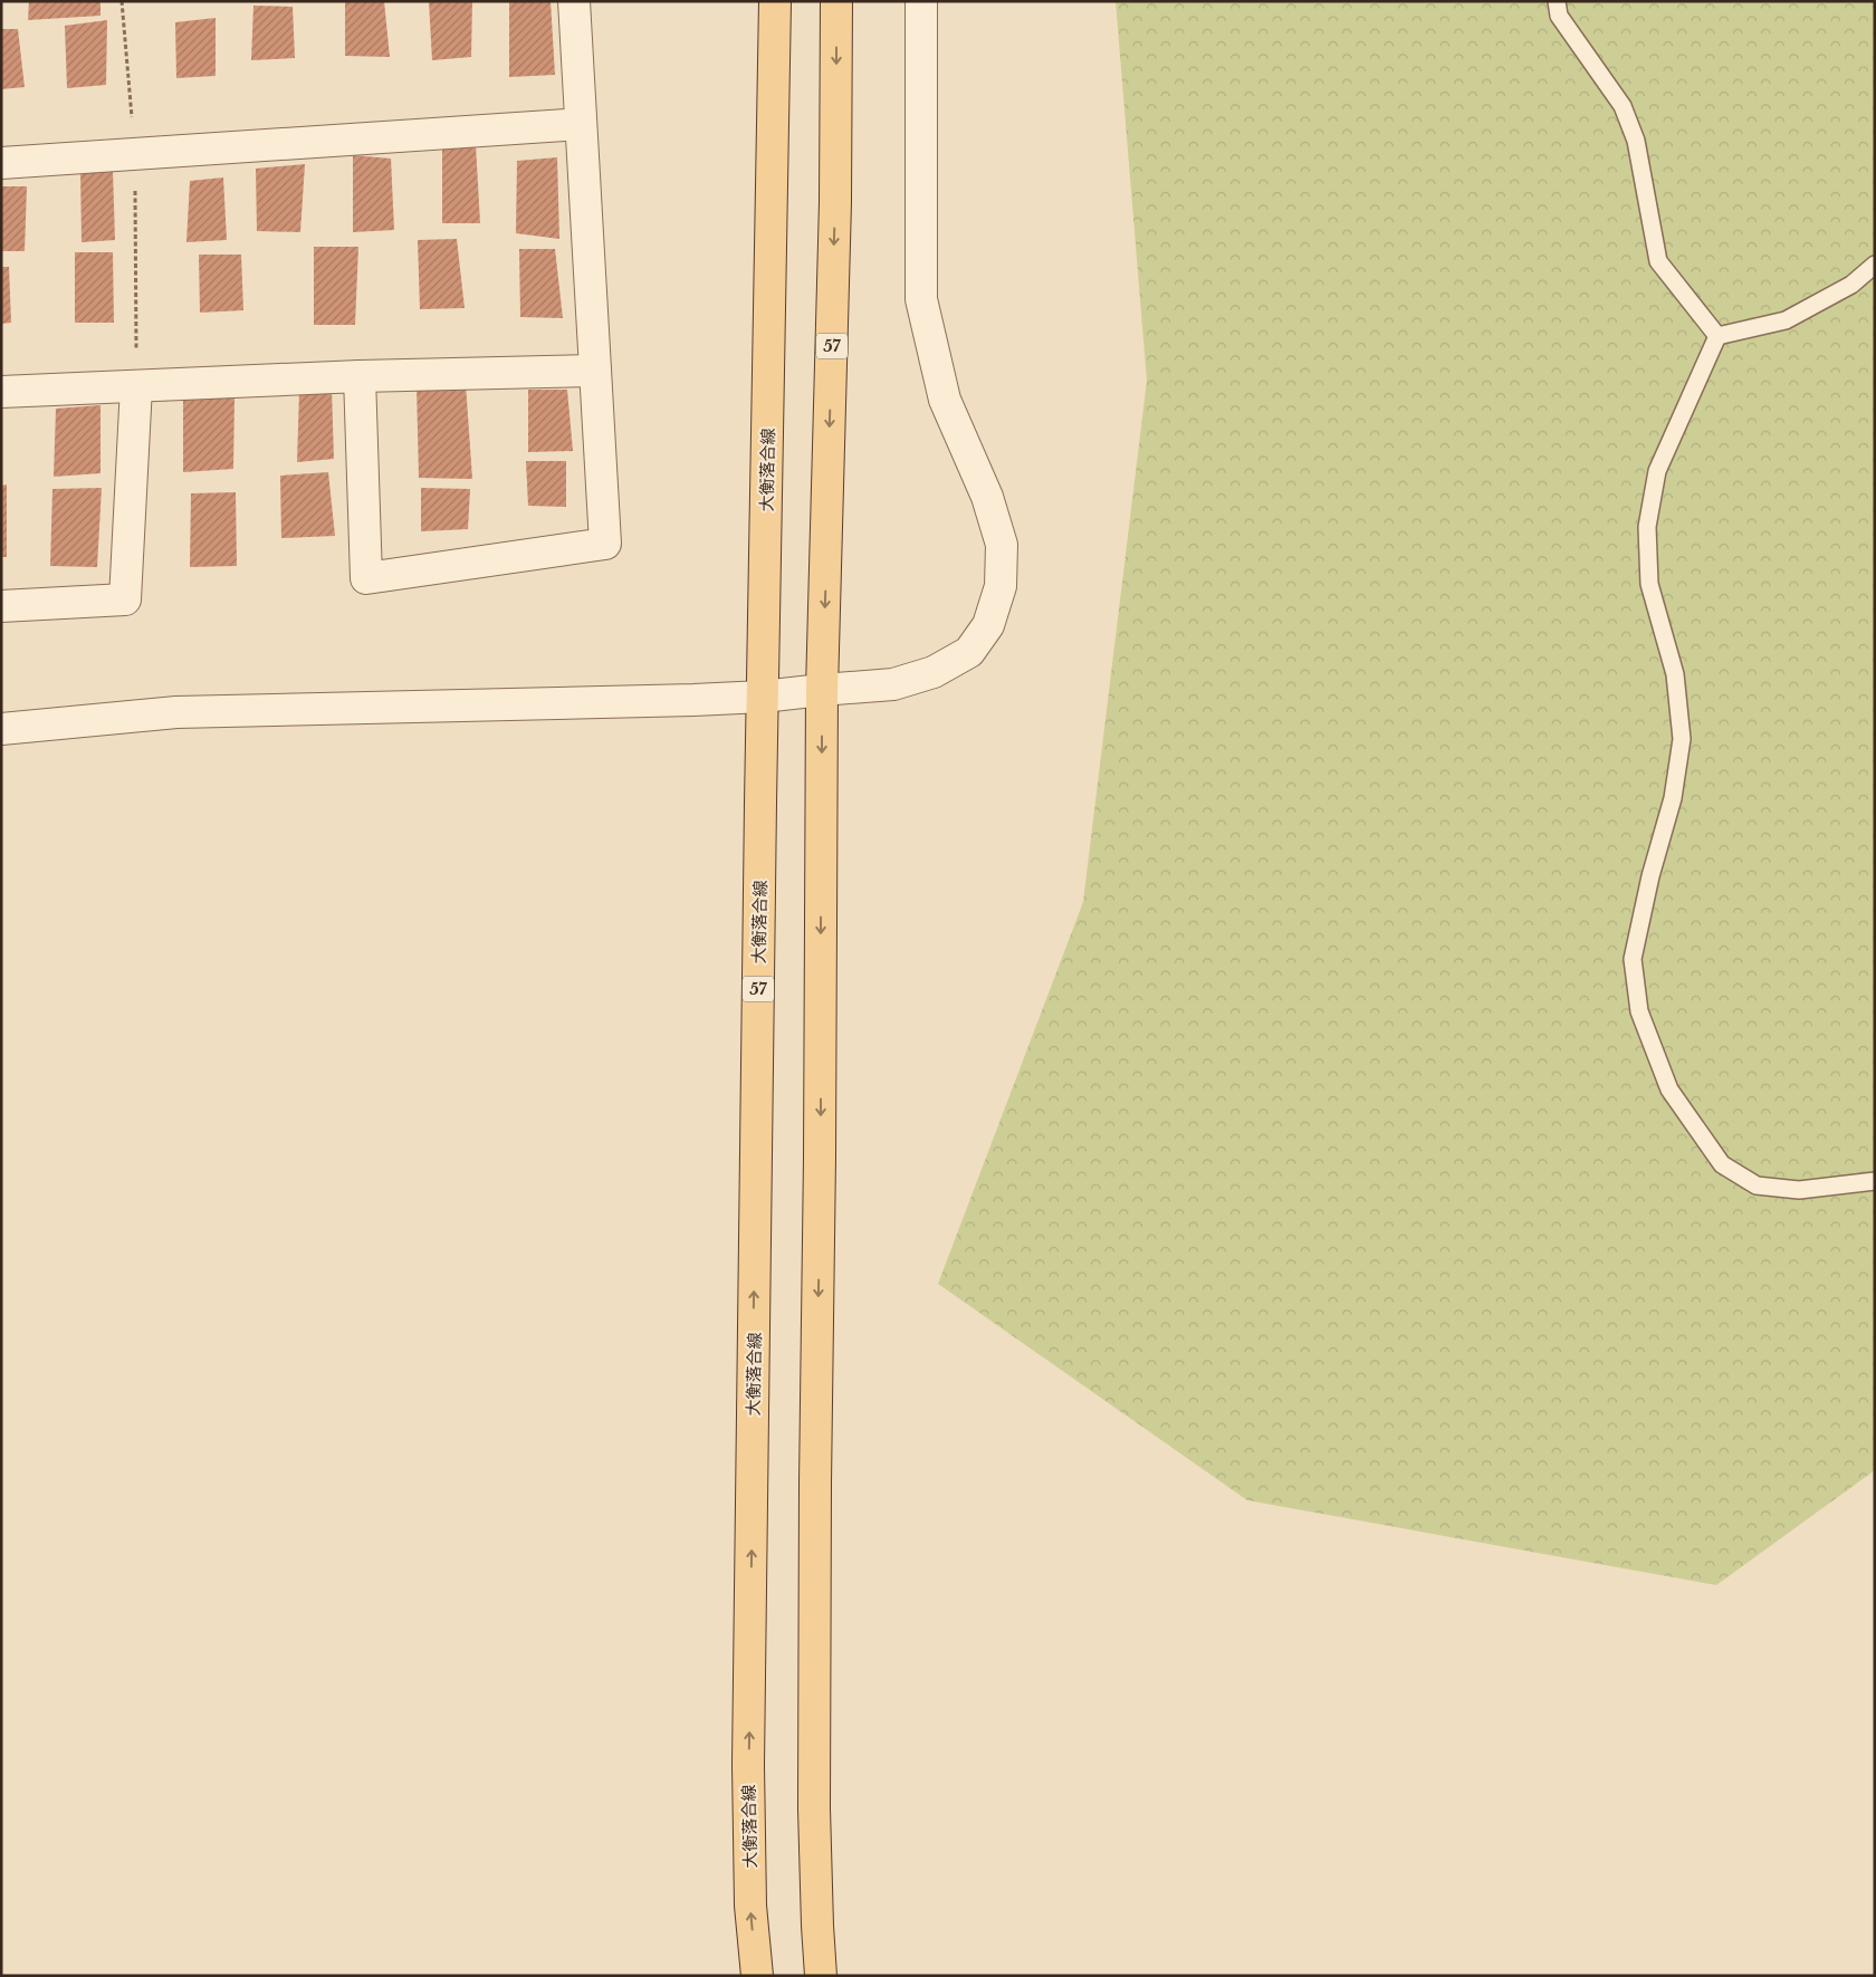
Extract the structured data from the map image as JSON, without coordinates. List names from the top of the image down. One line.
{"streets":{"main road":["57","大衡落合線"]}}
